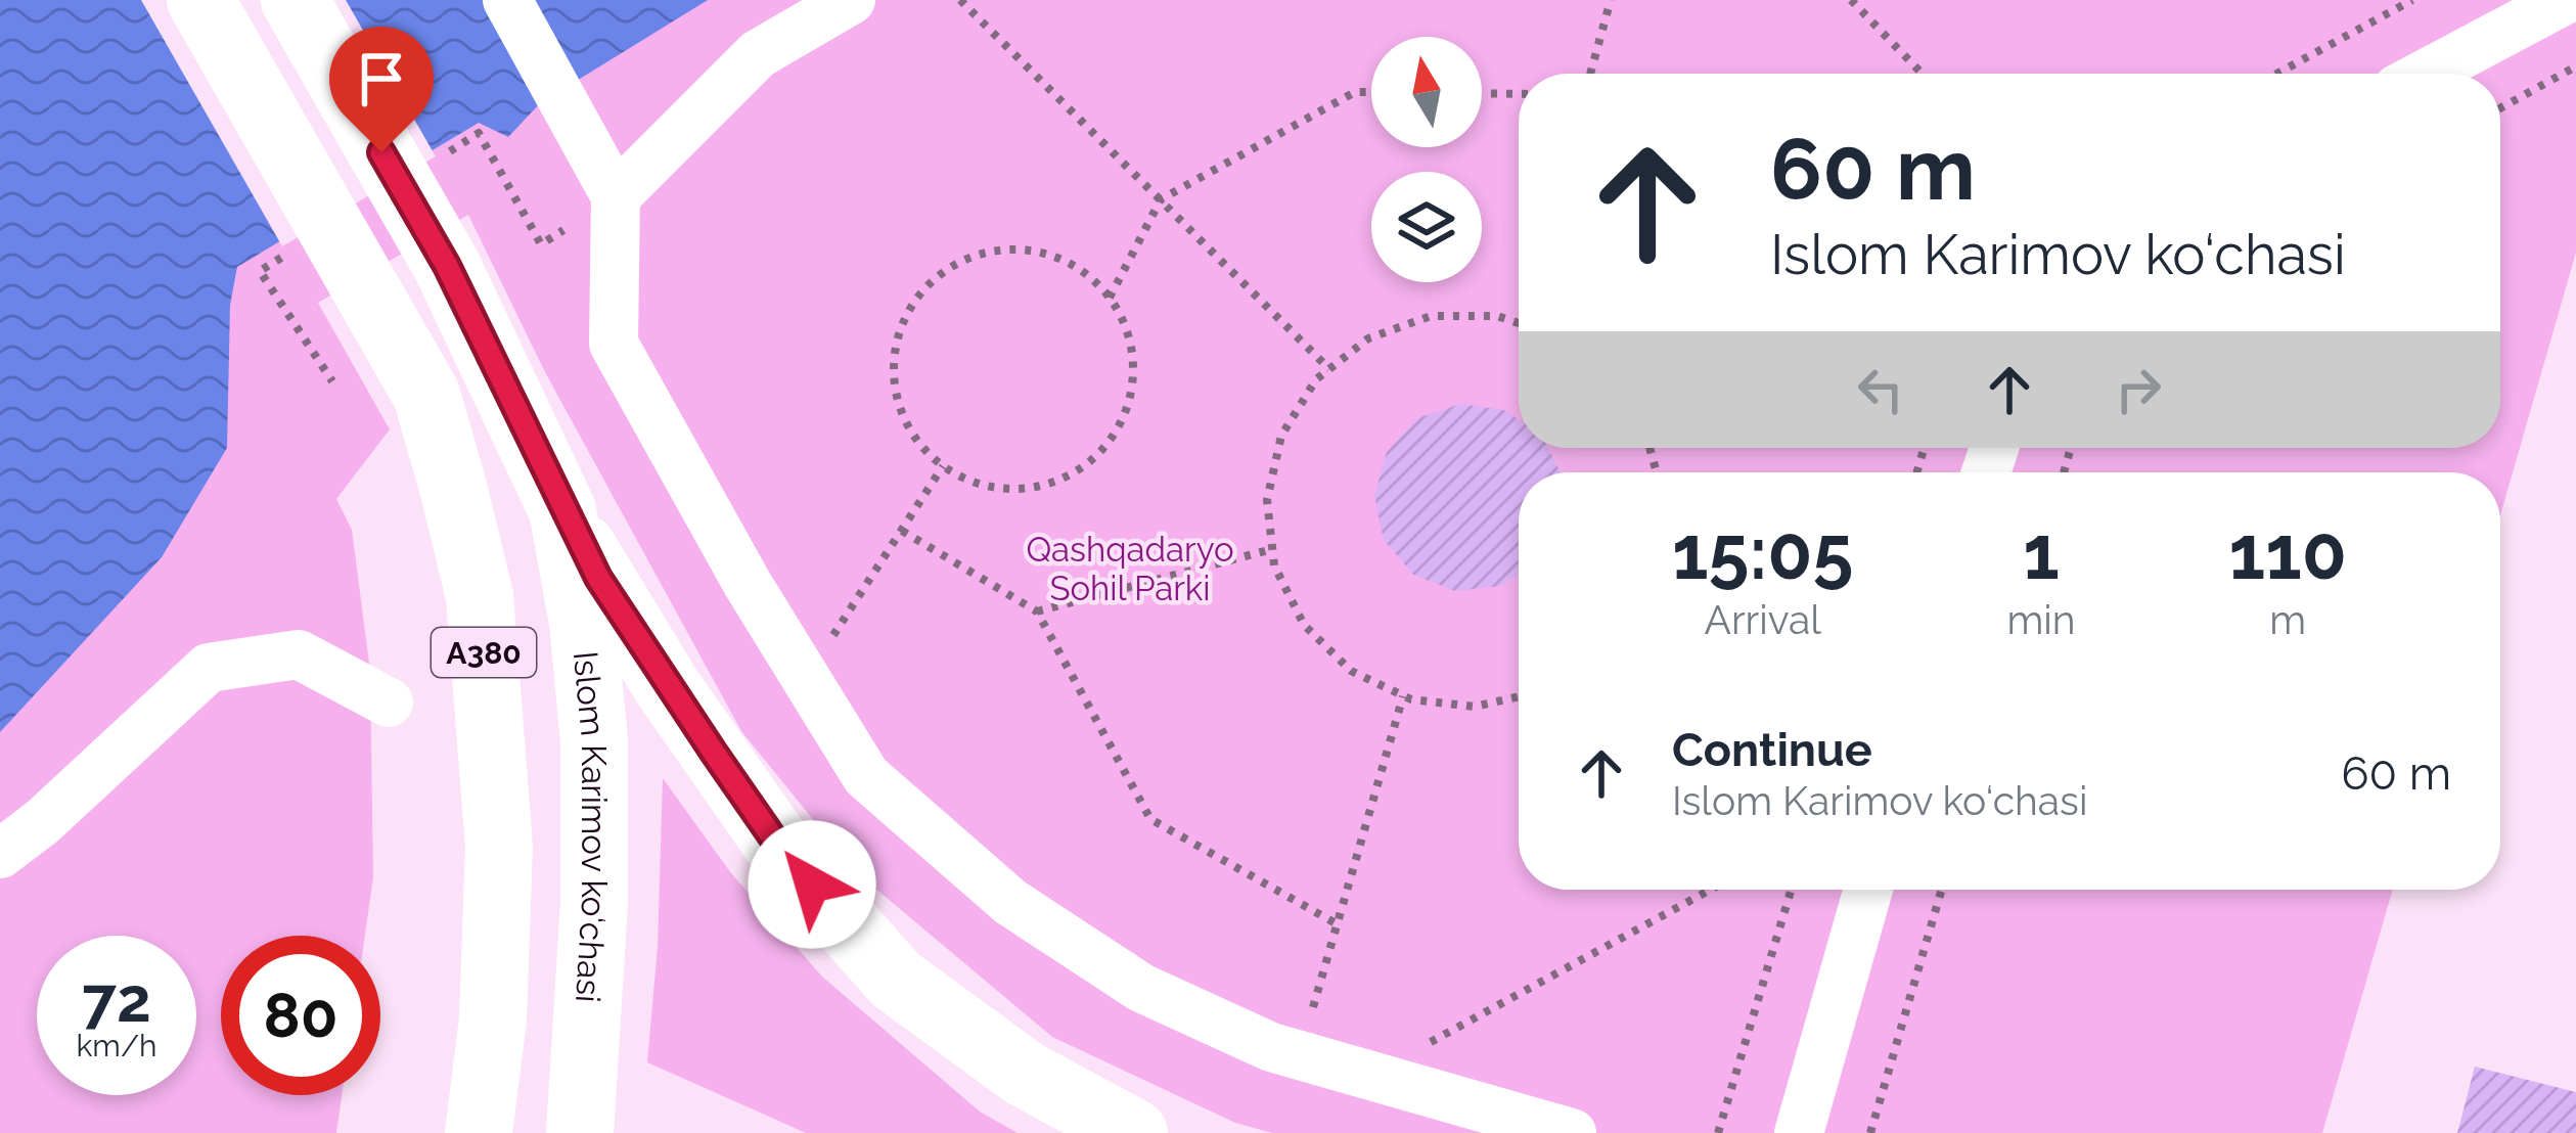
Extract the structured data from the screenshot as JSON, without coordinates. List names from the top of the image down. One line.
{"streets":{"highway":["A380","Islom Karimov ko‘chasi"]},"crossings":[["A380","Islom Karimov ko‘chasi"]],"parks":["Qashqadaryo Sohil Parki"],"north":"top","page":{"turn":["60 m","Islom Karimov ko‘chasi"],"eta":["15:05","Arrival","1","min","110","m"],"list":[{"name":"Continue","note":"Islom Karimov ko‘chasi","value":"60 m"}],"speed":"72 km/h","limit":"80"}}
